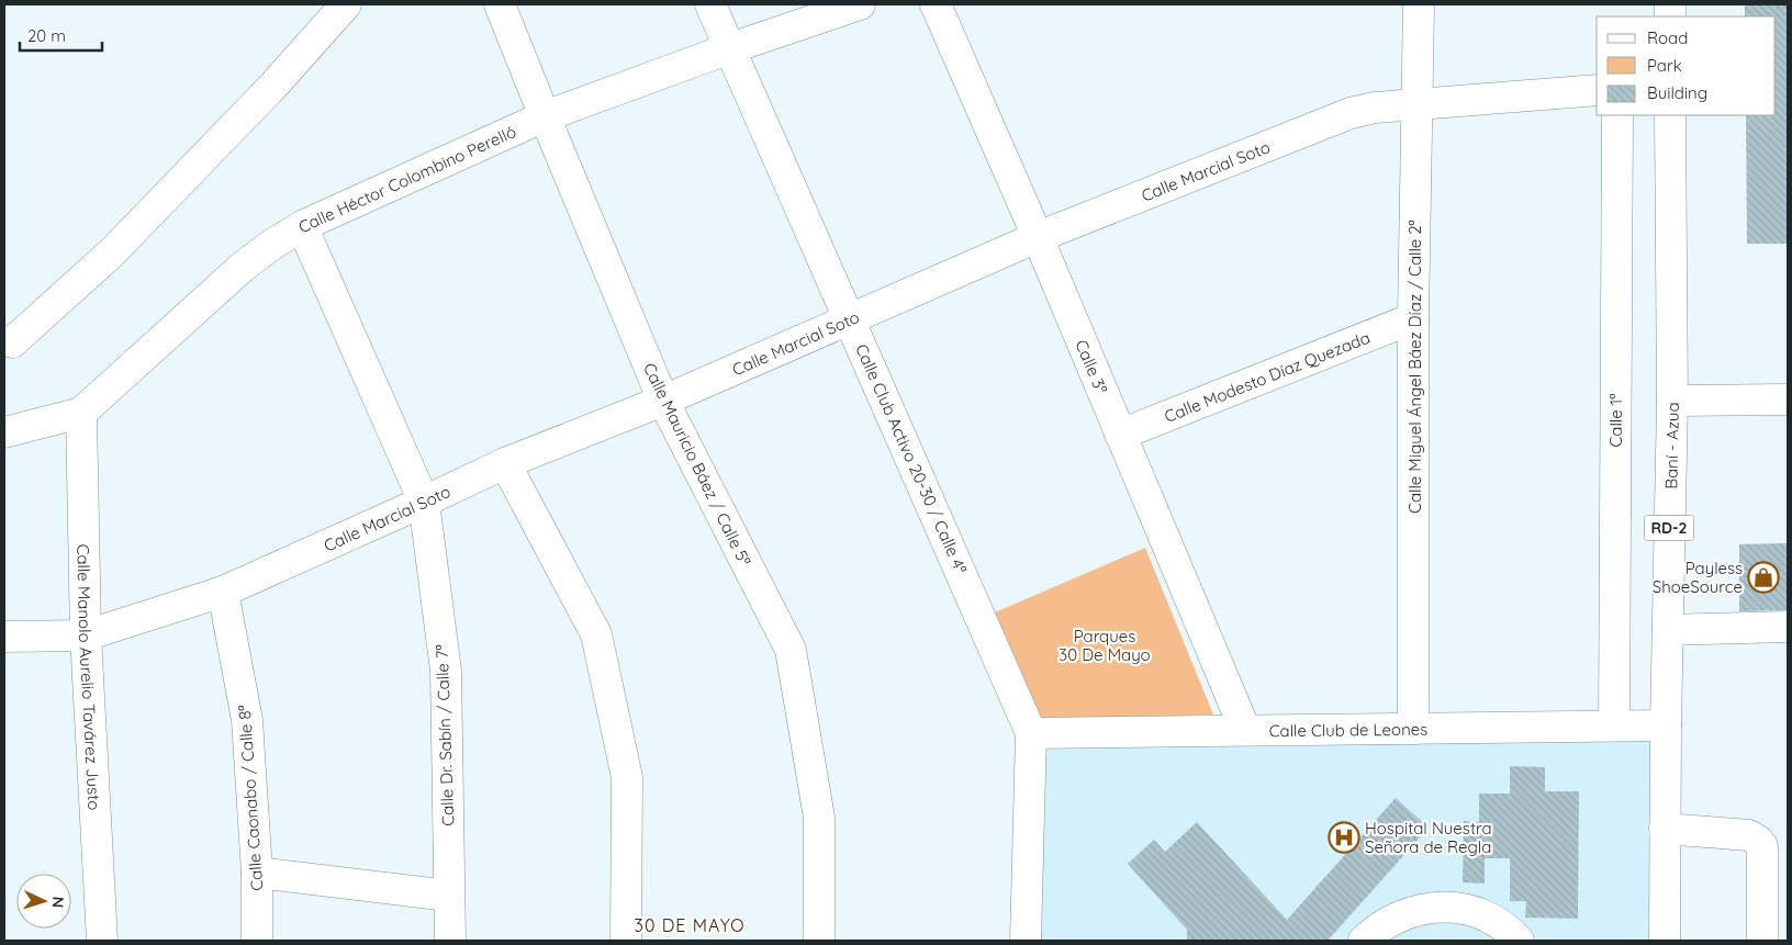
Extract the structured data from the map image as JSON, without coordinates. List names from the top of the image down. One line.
{"streets":{"street":["Calle Marcial Soto","Calle Héctor Colombino Perelló","Calle 3ª","Calle Miguel Ángel Báez Díaz / Calle 2ª","Calle Modesto Díaz Quezada","Calle 1ª","Baní - Azua","Calle Club Activo 20-30 / Calle 4ª","Calle Mauricio Báez / Calle 5ª","RD-2","Calle Manolo Aurelio Tavárez Justo","Calle Club de Leones","Calle Dr. Sabín / Calle 7ª","Calle Caonabo / Calle 8ª"]},"crossings":[["Calle Marcial Soto","Calle 3ª"],["Calle Marcial Soto","Calle Miguel Ángel Báez Díaz / Calle 2ª"],["Calle Marcial Soto","Calle Club Activo 20-30 / Calle 4ª"],["Calle Marcial Soto","Calle Mauricio Báez / Calle 5ª"],["Calle Marcial Soto","Calle Manolo Aurelio Tavárez Justo"],["Calle Marcial Soto","Calle Dr. Sabín / Calle 7ª"],["Calle Marcial Soto","Calle Caonabo / Calle 8ª"],["Calle Héctor Colombino Perelló","Calle Club Activo 20-30 / Calle 4ª"],["Calle Héctor Colombino Perelló","Calle Mauricio Báez / Calle 5ª"],["Calle Héctor Colombino Perelló","Calle Manolo Aurelio Tavárez Justo"],["Calle Héctor Colombino Perelló","Calle Dr. Sabín / Calle 7ª"],["Calle 3ª","Calle Modesto Díaz Quezada"],["Calle 3ª","Calle Club de Leones"],["Calle Miguel Ángel Báez Díaz / Calle 2ª","Calle Modesto Díaz Quezada"],["Calle Miguel Ángel Báez Díaz / Calle 2ª","Calle Club de Leones"],["Calle 1ª","Calle Club de Leones"],["Baní - Azua","Calle Club de Leones"],["Calle Club Activo 20-30 / Calle 4ª","Calle Club de Leones"]],"districts":["30 DE MAYO"],"parks":["Parques 30 De Mayo"],"places":{"shop":["Payless ShoeSource"],"hospital":["Hospital Nuestra Señora de Regla"]},"legend":["Road","Park","Building"],"scale_bar":"20 m","north":"right"}
